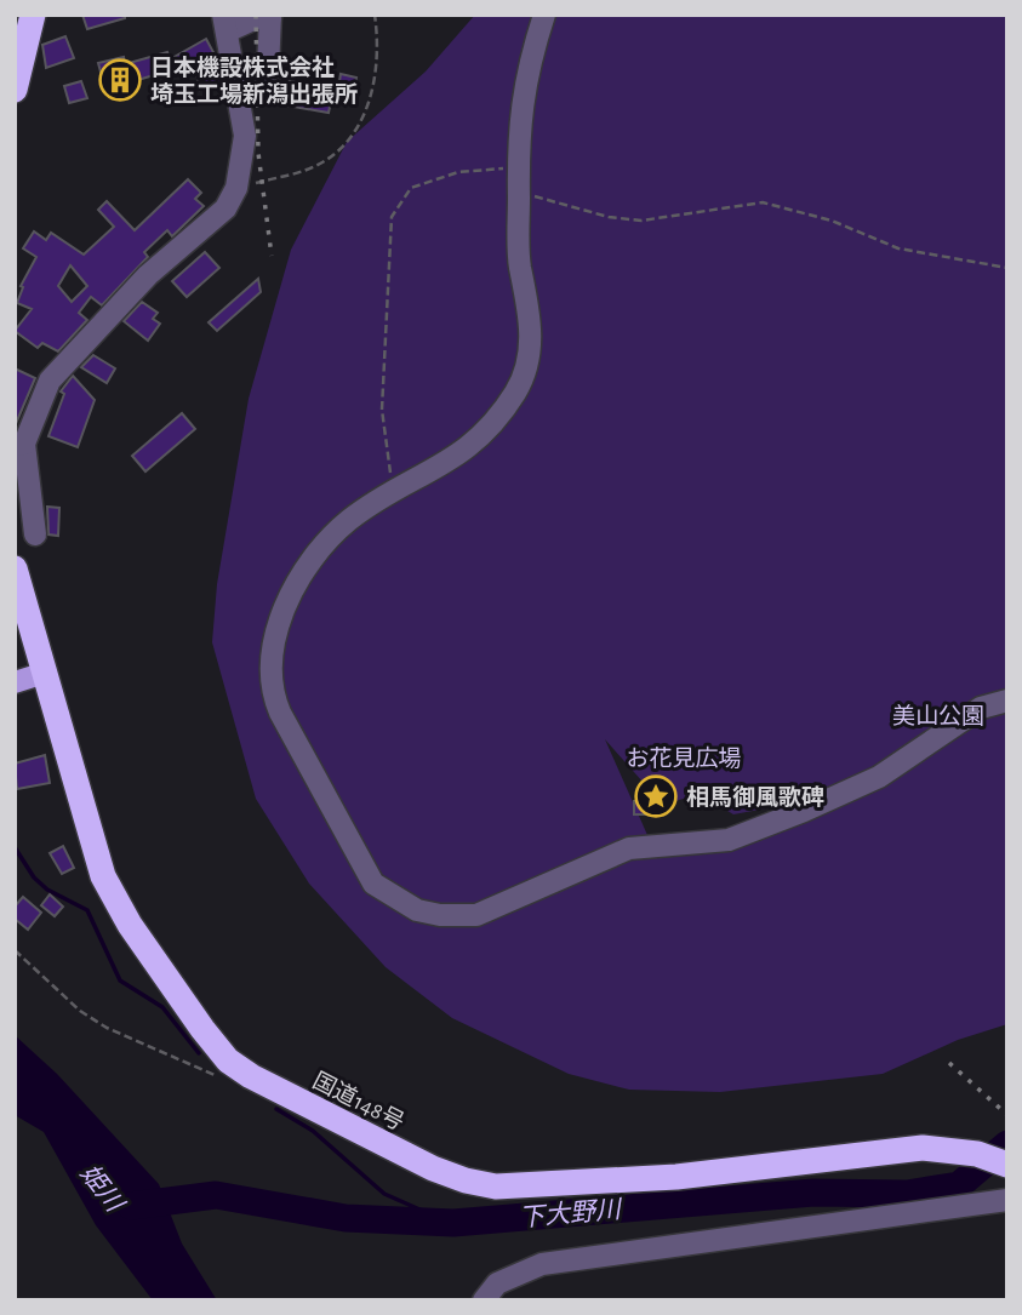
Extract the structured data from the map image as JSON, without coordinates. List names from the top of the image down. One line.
{"streets":{"highway":["国道148号"]},"water":["姫川","下大野川"],"parks":["美山公園","お花見広場"],"places":{"building":["日本機設株式会社 埼玉工場新潟出張所"],"place":["相馬御風歌碑"]}}
